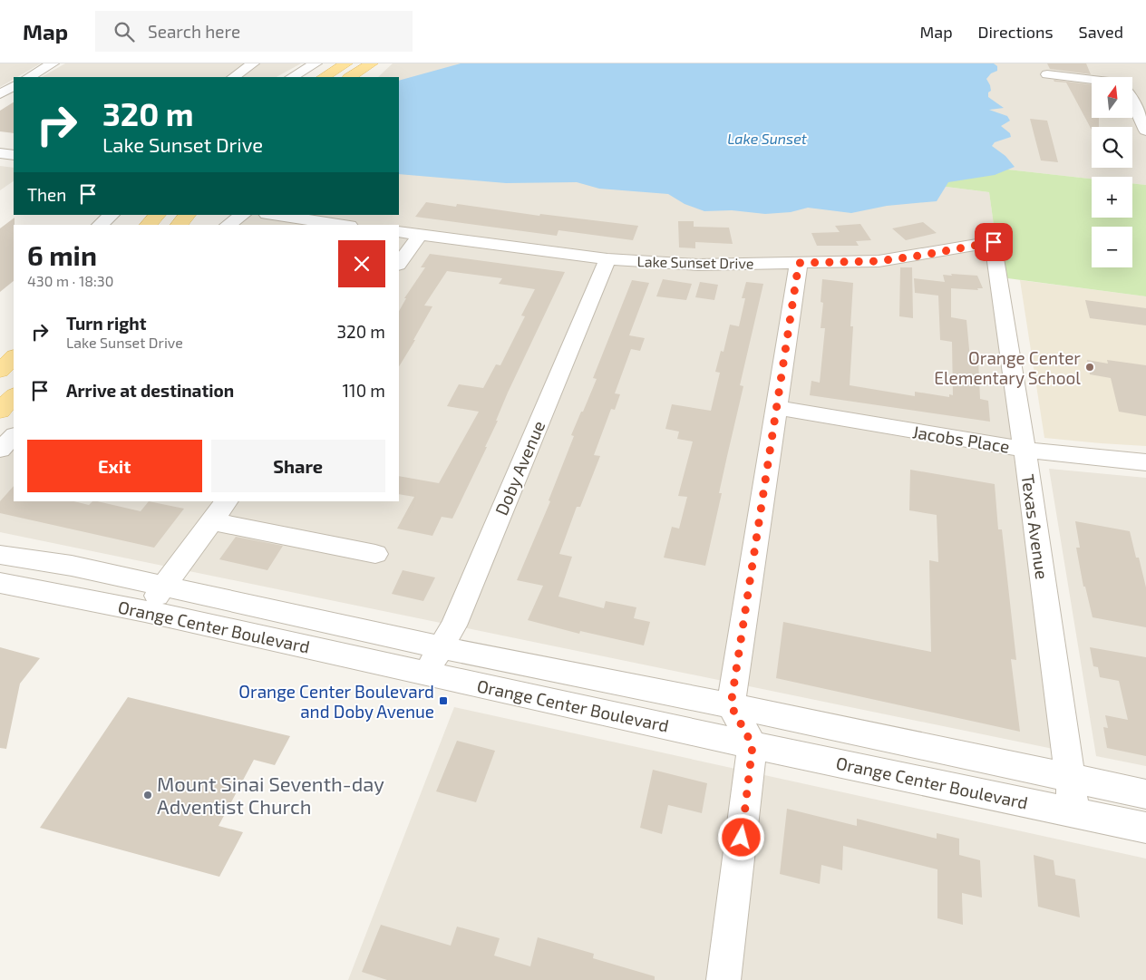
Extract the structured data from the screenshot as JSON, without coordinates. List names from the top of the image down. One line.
{"streets":{"street":["Lake Sunset Drive","Jacobs Place","Doby Avenue","Texas Avenue","Orange Center Boulevard"]},"crossings":[["Lake Sunset Drive","Doby Avenue"],["Lake Sunset Drive","Texas Avenue"],["Jacobs Place","Texas Avenue"],["Doby Avenue","Orange Center Boulevard"],["Texas Avenue","Orange Center Boulevard"]],"water":["Lake Sunset"],"places":{"other":["Orange Center Elementary School","Mount Sinai Seventh-day Adventist Church"],"transit":["Orange Center Boulevard and Doby Avenue"]},"north":"top","page":{"header":"Map","search":"Search here","nav":["Map","Directions","Saved"],"map_buttons":["+","−"],"turn":["320 m","Lake Sunset Drive"],"then":"Then","heading":["6 min","430 m · 18:30"],"list":[{"name":"Turn right","note":"Lake Sunset Drive","value":"320 m"},{"name":"Arrive at destination","value":"110 m"}],"buttons":["Exit","Share"]}}
